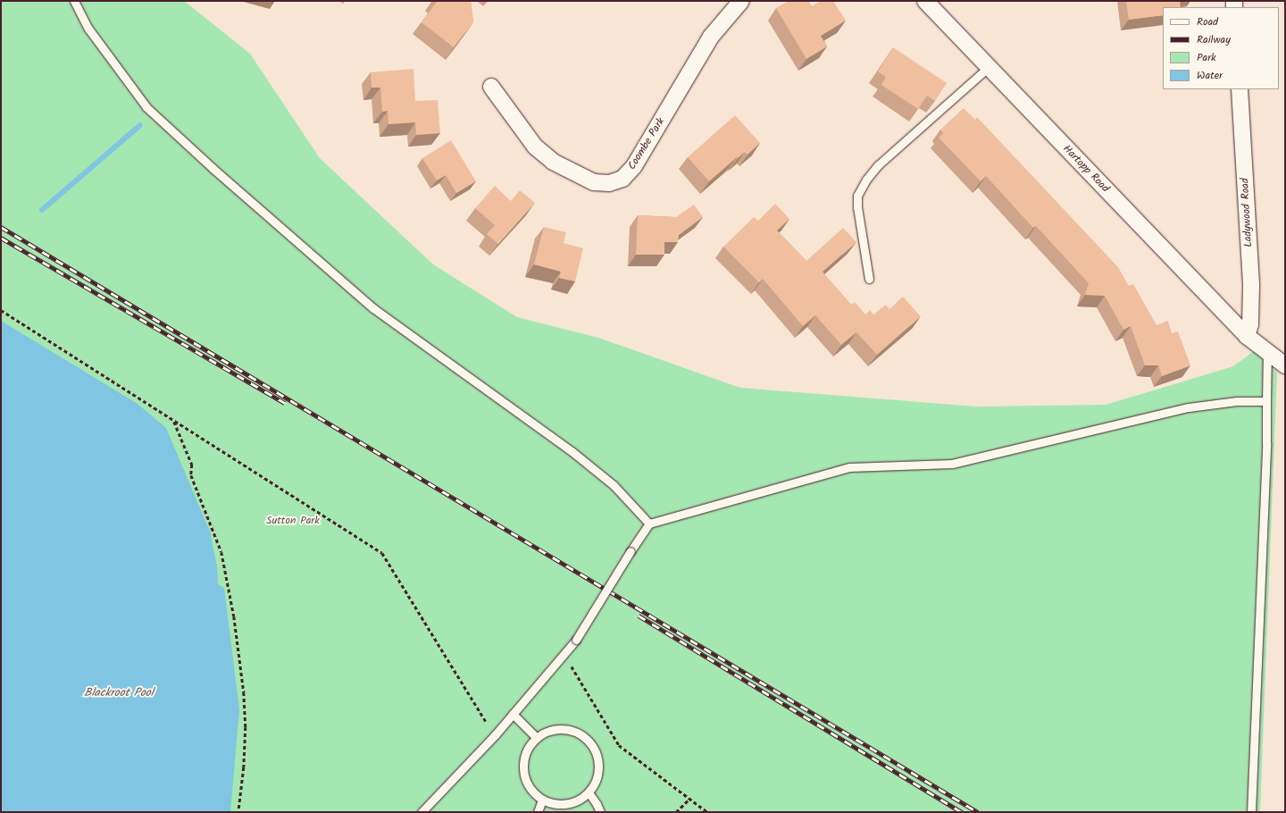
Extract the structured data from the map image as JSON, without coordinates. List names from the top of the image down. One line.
{"streets":{"street":["Coombe Park","Hartopp Road","Ladywood Road"]},"crossings":[["Hartopp Road","Ladywood Road"]],"water":["Blackroot Pool"],"parks":["Sutton Park"],"legend":["Road","Railway","Park","Water"]}
